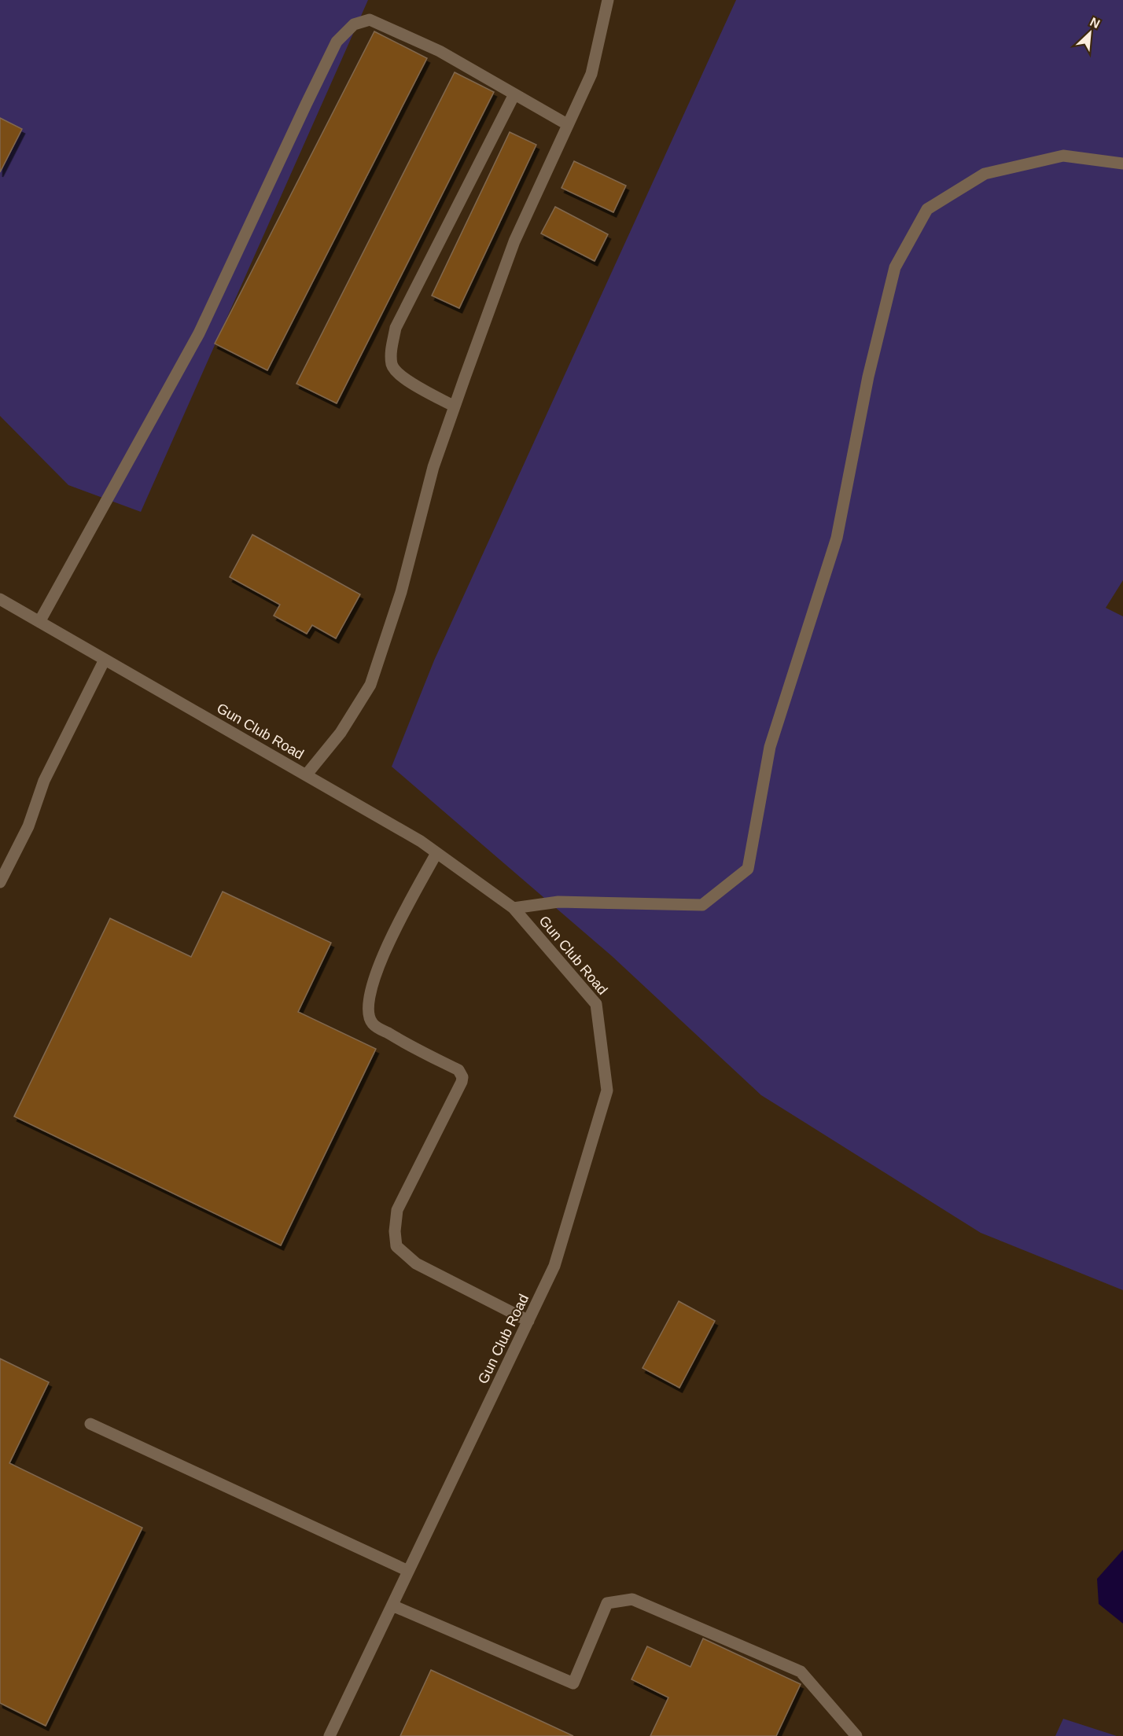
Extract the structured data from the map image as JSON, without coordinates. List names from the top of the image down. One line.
{"streets":{"street":["Gun Club Road"]},"north":"top right"}
